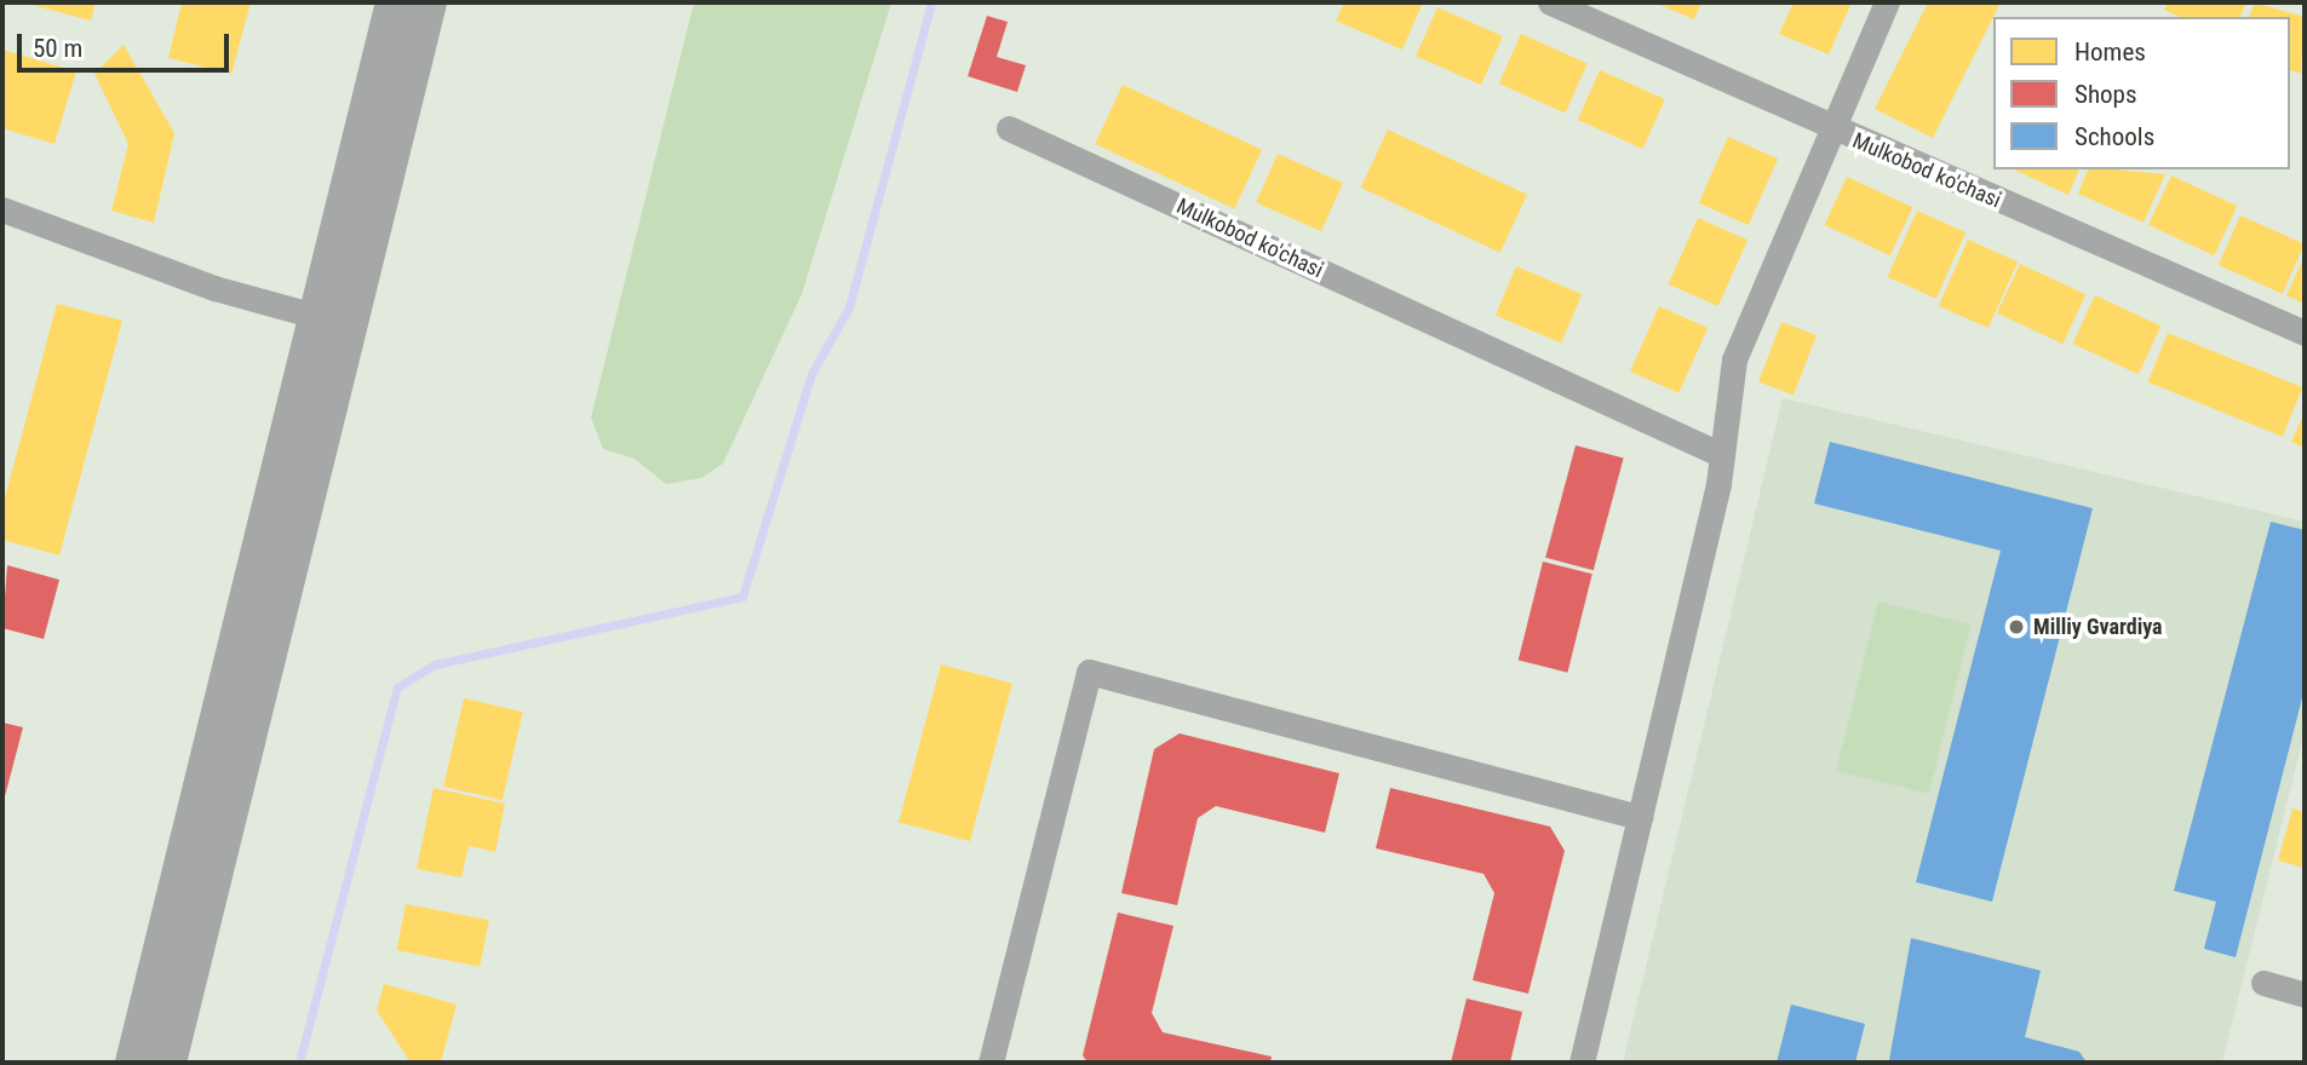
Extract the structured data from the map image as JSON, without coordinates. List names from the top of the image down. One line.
{"streets":{"street":["Mulkobod ko'chasi"]},"places":["Milliy Gvardiya"],"legend":["Homes","Shops","Schools"],"scale_bar":"50 m"}
